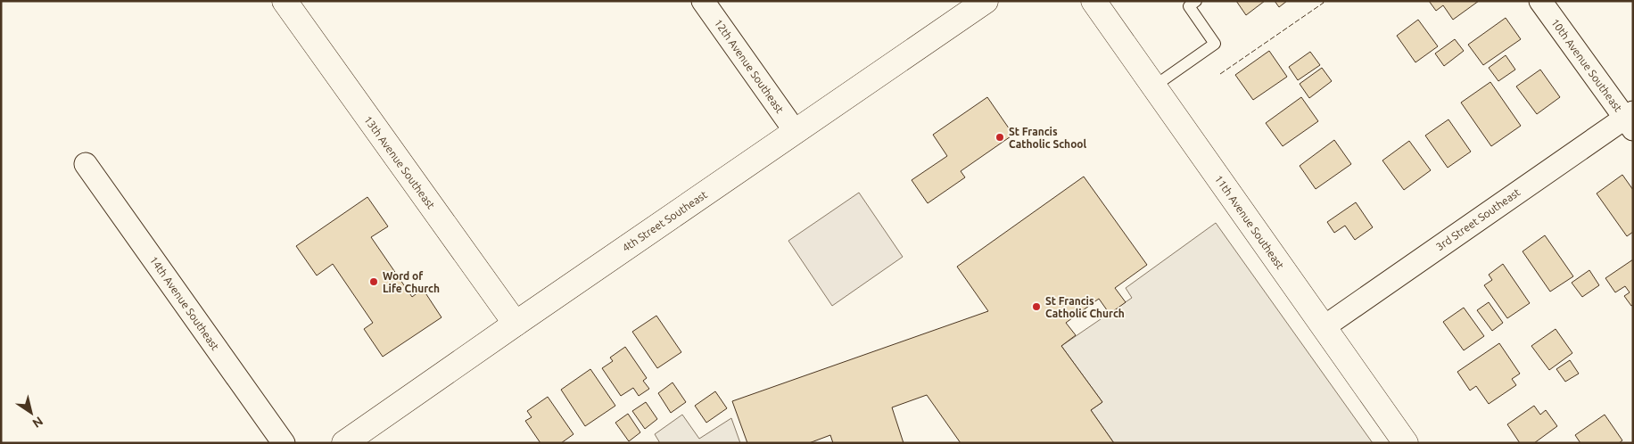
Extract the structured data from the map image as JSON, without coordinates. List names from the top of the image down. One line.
{"streets":{"main road":["13th Avenue Southeast","4th Street Southeast","11th Avenue Southeast"],"street":["10th Avenue Southeast","12th Avenue Southeast","3rd Street Southeast","14th Avenue Southeast"]},"crossings":[["10th Avenue Southeast","3rd Street Southeast"],["12th Avenue Southeast","4th Street Southeast"],["13th Avenue Southeast","4th Street Southeast"],["3rd Street Southeast","11th Avenue Southeast"]],"places":["St Francis Catholic School","Word of Life Church","St Francis Catholic Church"],"north":"bottom right"}
